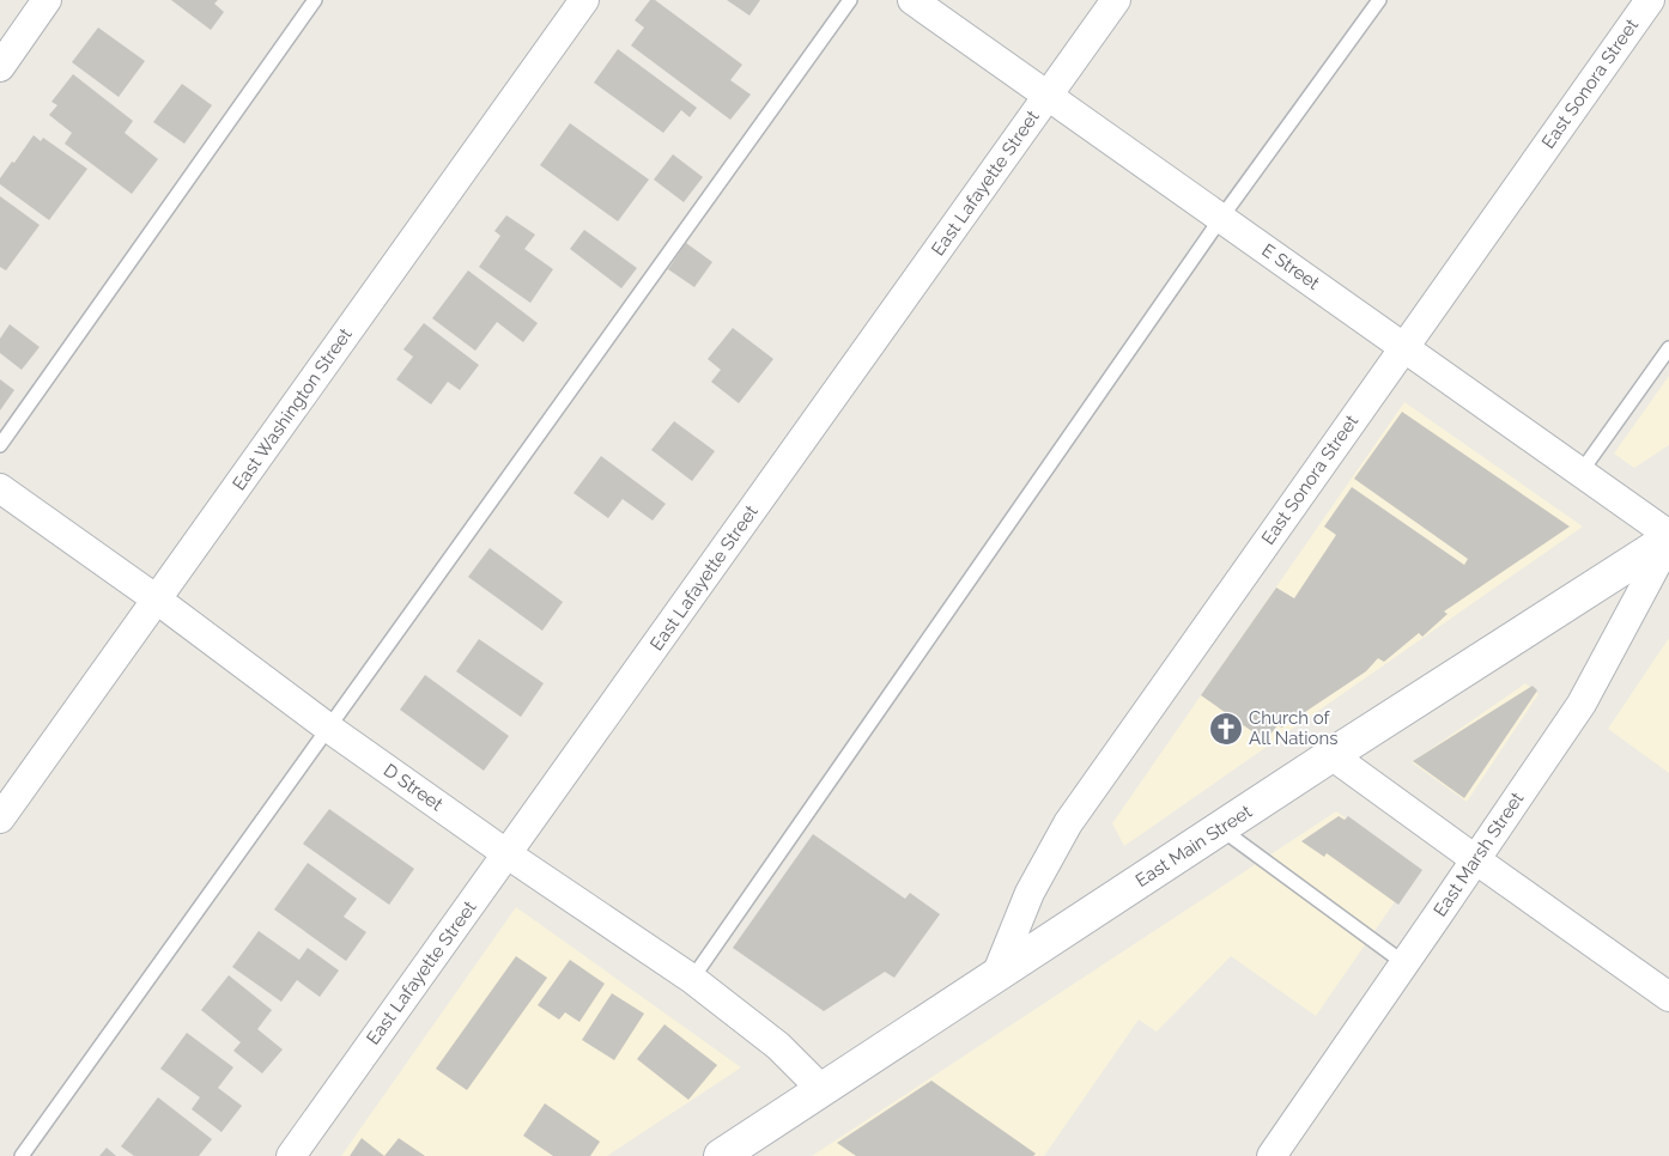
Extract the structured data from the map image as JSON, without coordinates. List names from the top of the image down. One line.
{"streets":{"main road":["East Main Street"],"street":["East Sonora Street","East Lafayette Street","E Street","East Washington Street","D Street","East Marsh Street"]},"crossings":[["East Sonora Street","E Street"],["East Sonora Street","East Main Street"],["East Lafayette Street","E Street"],["East Lafayette Street","D Street"],["E Street","East Main Street"],["E Street","East Marsh Street"],["East Washington Street","D Street"],["D Street","East Main Street"],["East Main Street","East Marsh Street"]],"places":{"church":["Church of All Nations"]}}
